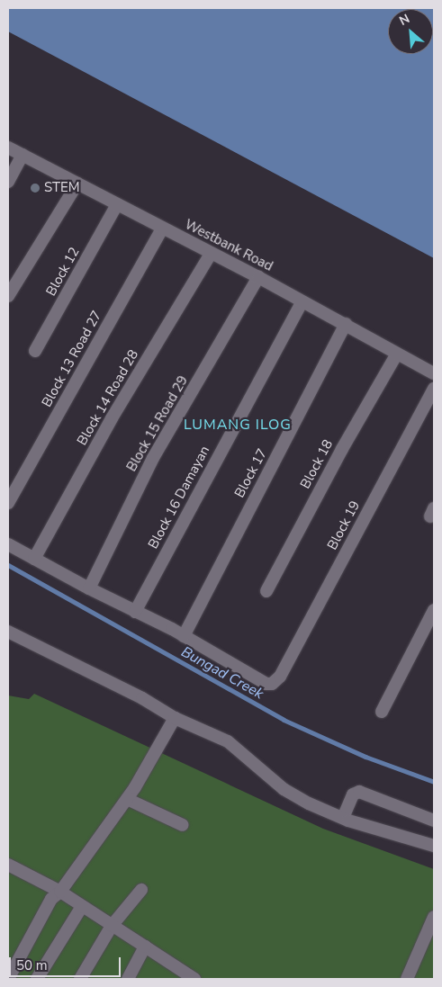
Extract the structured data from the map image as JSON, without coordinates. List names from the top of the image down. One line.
{"streets":{"street":["Westbank Road","Block 12","Block 13 Road 27","Block 14 Road 28","Block 15 Road 29","Block 18","Block 17","Block 16 Damayan","Block 19"]},"crossings":[["Westbank Road","Block 12"],["Westbank Road","Block 13 Road 27"],["Westbank Road","Block 14 Road 28"],["Westbank Road","Block 15 Road 29"],["Westbank Road","Block 18"],["Westbank Road","Block 17"],["Westbank Road","Block 16 Damayan"],["Block 17","Block 19"]],"districts":["LUMANG ILOG"],"water":["Bungad Creek"],"places":["STEM"],"scale_bar":"50 m","north":"top left"}
